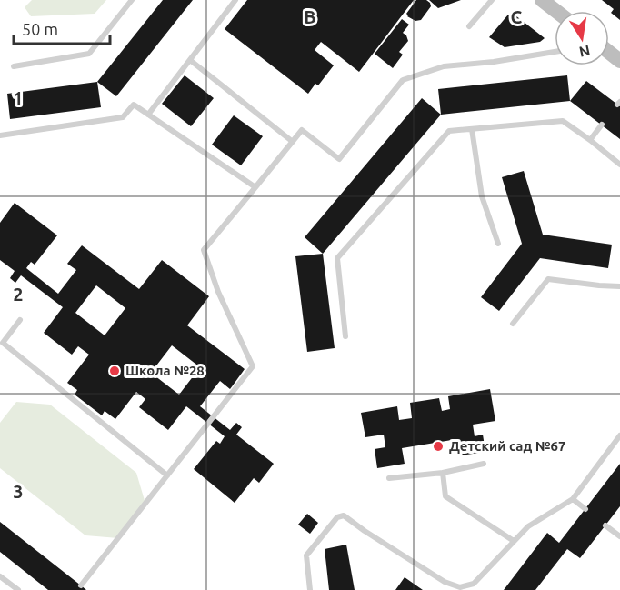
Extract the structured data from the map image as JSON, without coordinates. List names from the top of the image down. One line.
{"places":["Школа №28","Детский сад №67"],"scale_bar":"50 m","north":"bottom","grid":{"columns":["B","C"],"rows":["1","2","3"]}}
